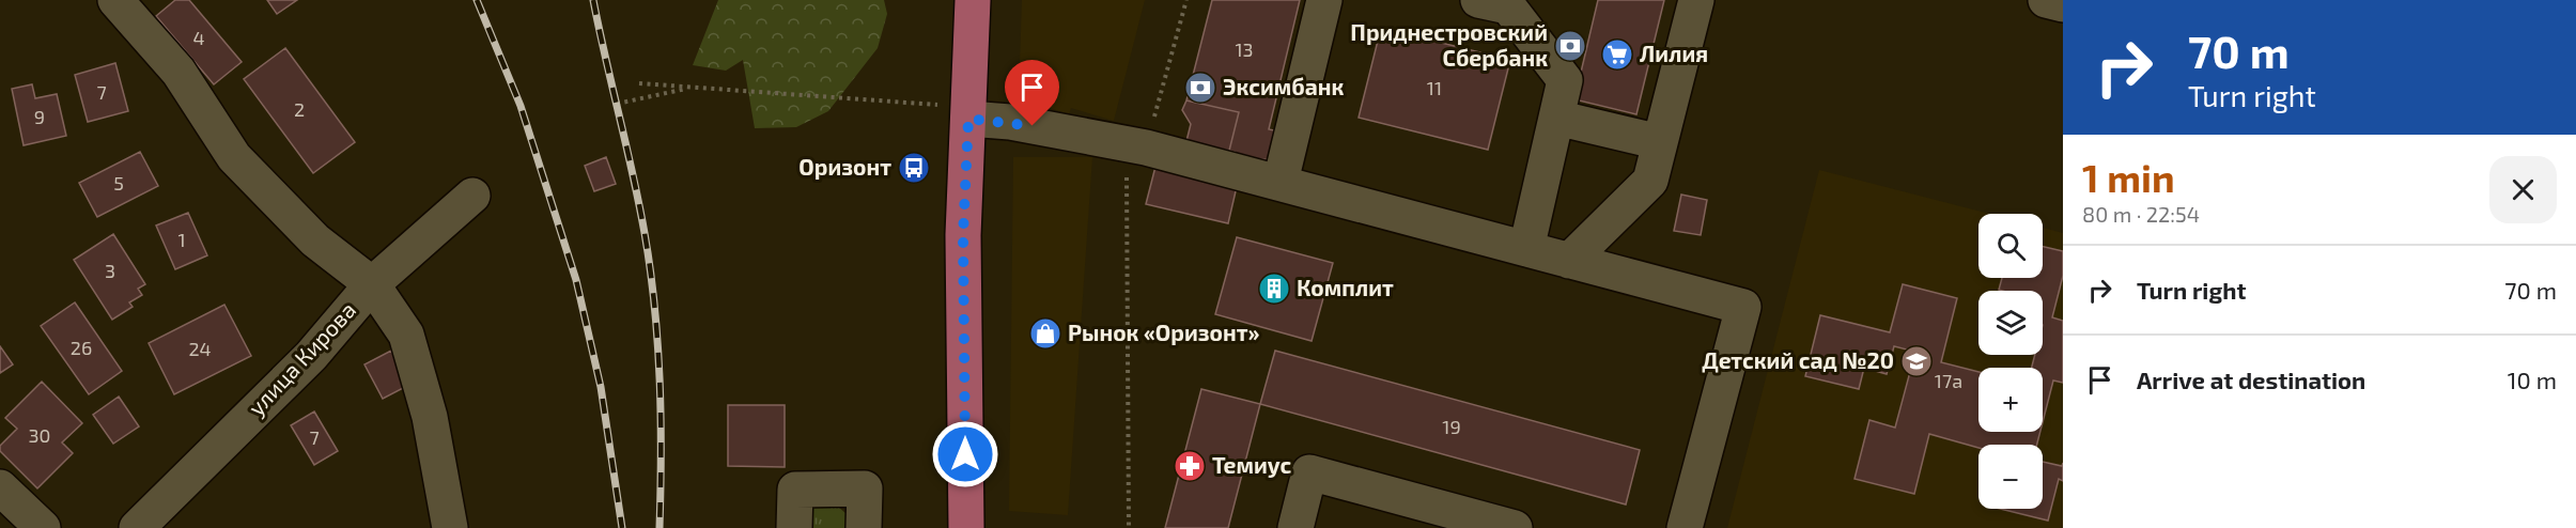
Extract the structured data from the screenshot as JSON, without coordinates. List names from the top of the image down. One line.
{"streets":{"street":["улица Кирова"]},"places":{"bank":["Приднестровский Сбербанк","Эксимбанк"],"supermarket":["Лилия"],"bus stop":["Оризонт"],"building":["Комплит"],"shop":["Рынок «Оризонт»"],"school or university":["Детский сад №20"],"pharmacy":["Темиус"]},"house_numbers":["4","13","11","7","2","9","5","1","3","26","24","17а","19","30","7"],"page":{"turn":["70 m","Turn right"],"heading":["1 min","80 m · 22:54"],"map_buttons":["+","−"],"list":[{"name":"Turn right","value":"70 m"},{"name":"Arrive at destination","value":"10 m"}]}}
